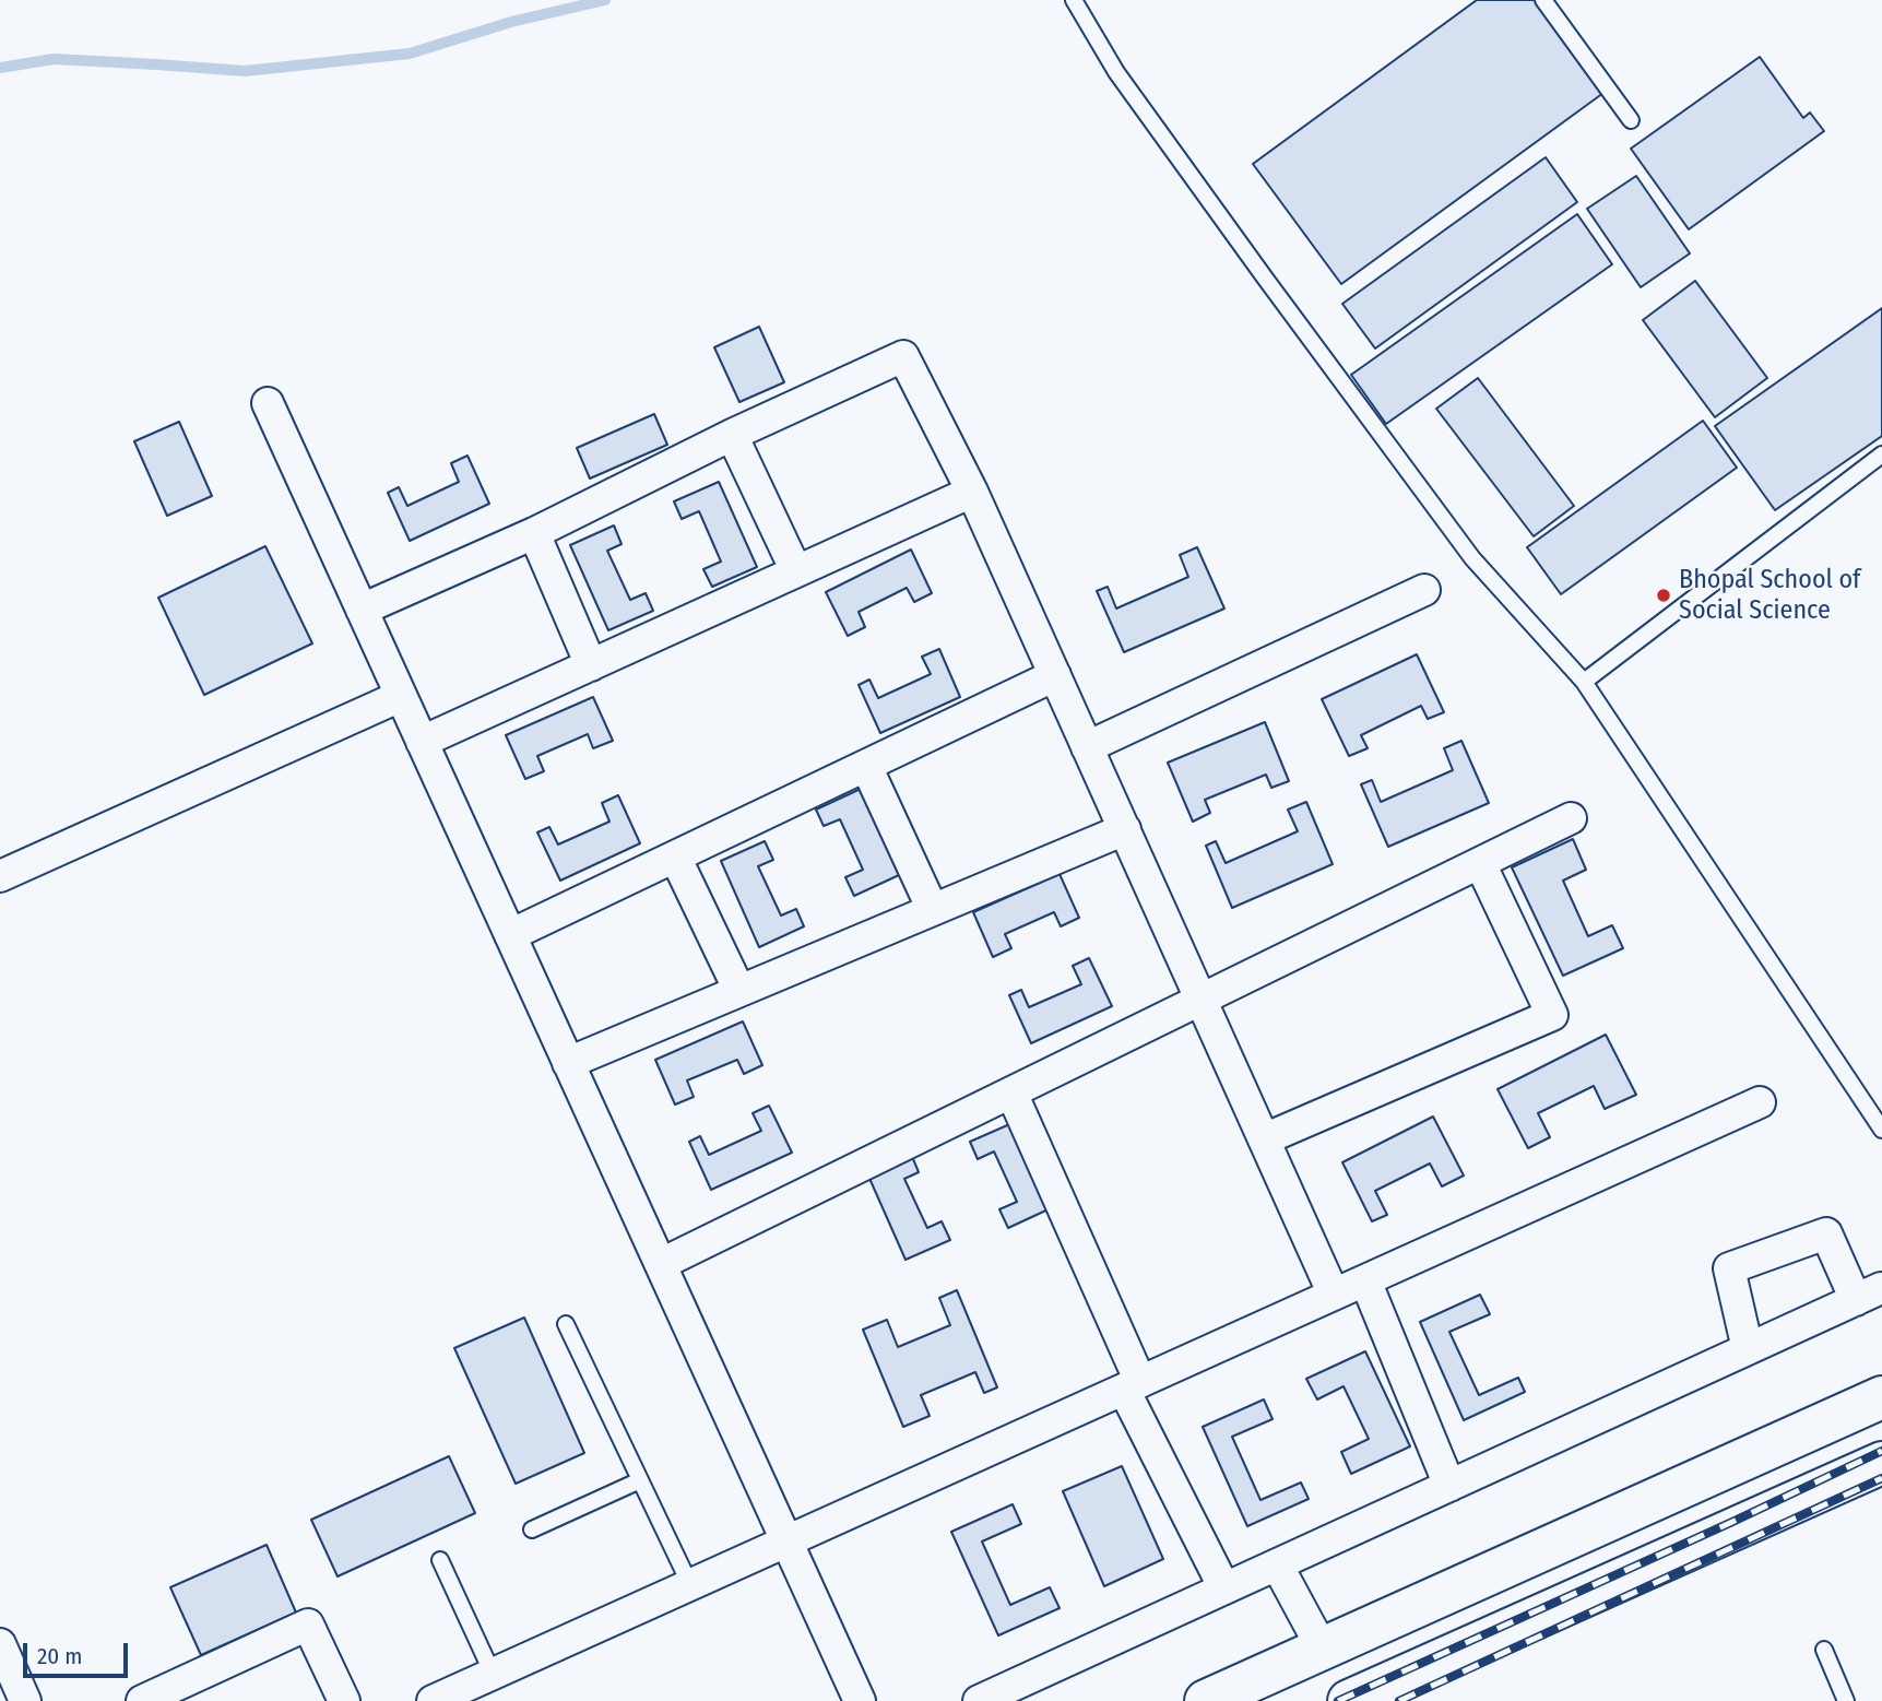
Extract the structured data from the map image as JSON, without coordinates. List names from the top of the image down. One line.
{"places":["Bhopal School of Social Science"],"scale_bar":"20 m"}
